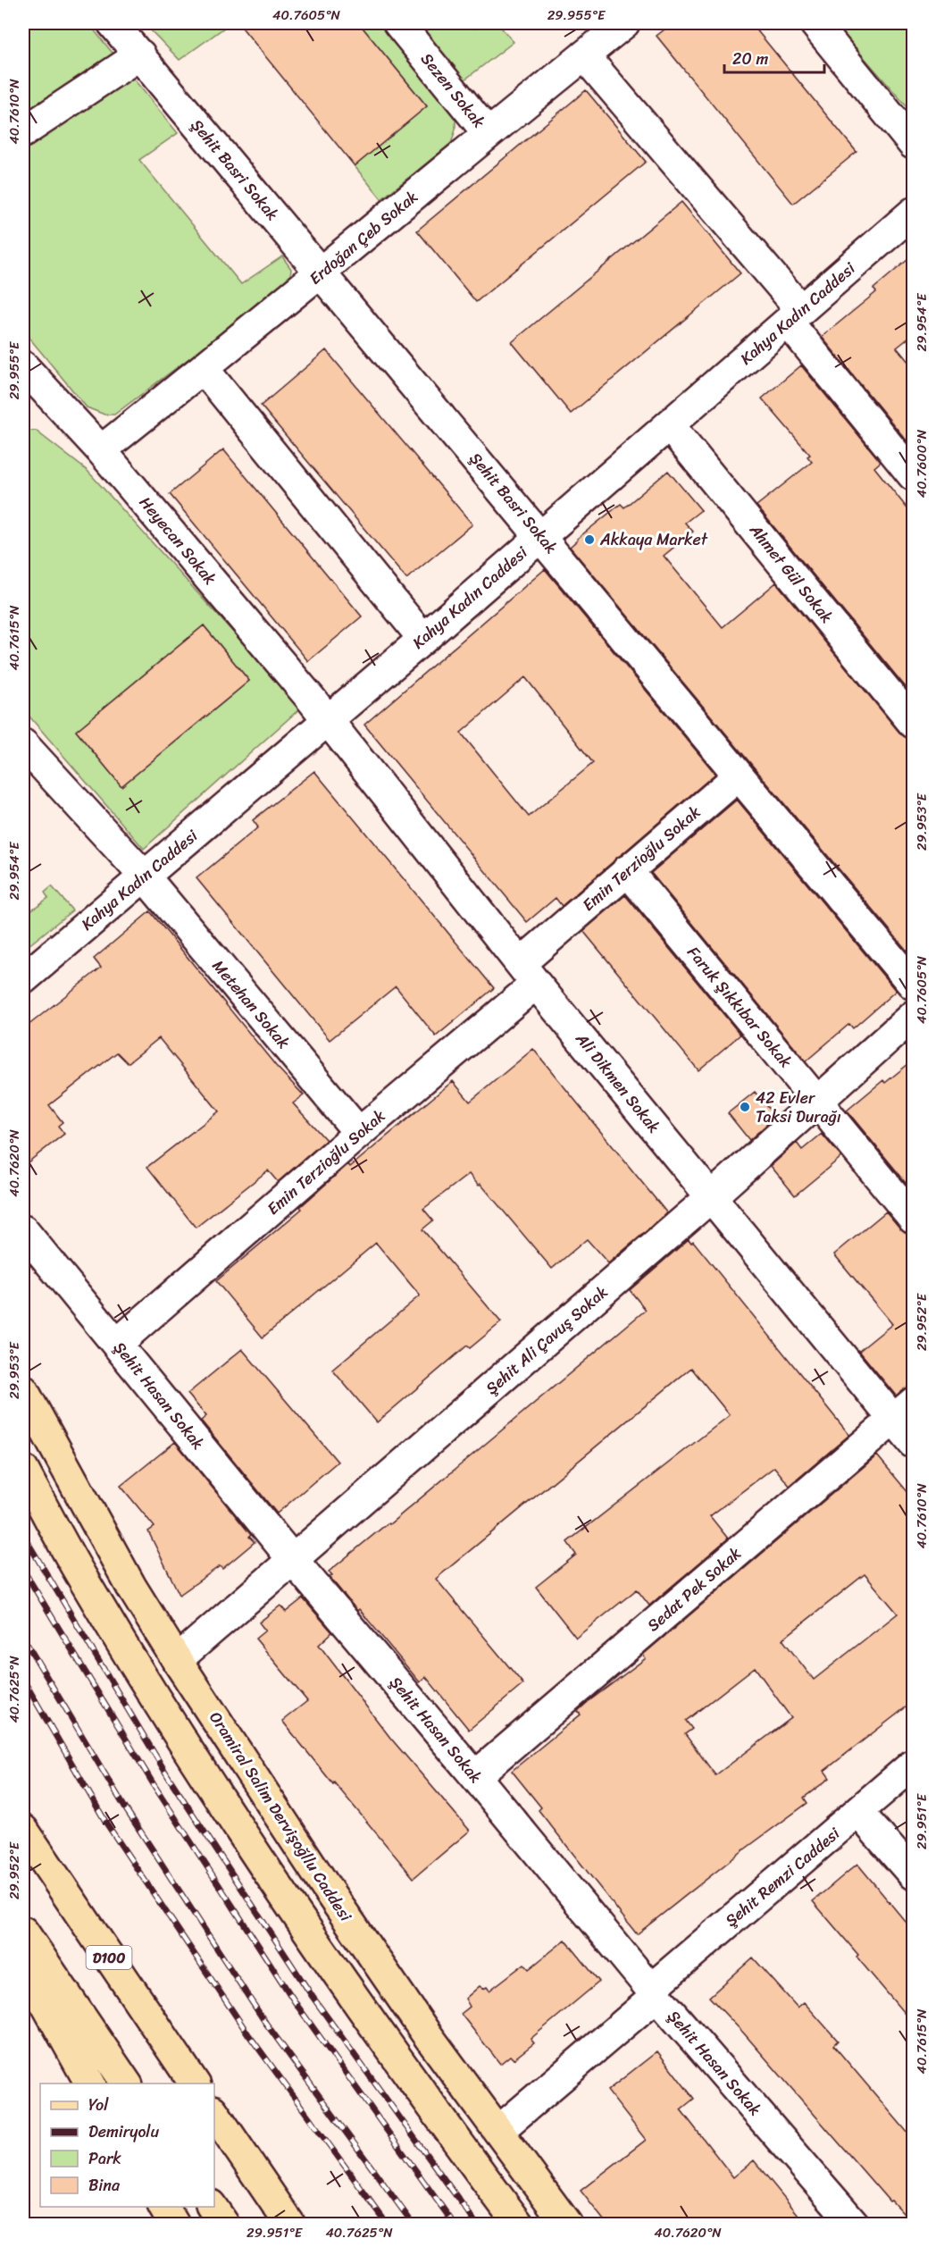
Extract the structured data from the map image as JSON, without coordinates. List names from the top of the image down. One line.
{"streets":{"main road":["Oramiral Salim Dervişoğllu Caddesi","D100"],"street":["Sezen Sokak","Şehit Basri Sokak","Erdoğan Çeb Sokak","Kahya Kadın Caddesi","Heyecan Sokak","Ahmet Gül Sokak","Emin Terzioğlu Sokak","Metehan Sokak","Faruk Şıkkıbar Sokak","Ali Dikmen Sokak","Şehit Ali Çavuş Sokak","Şehit Hasan Sokak","Sedat Pek Sokak","Şehit Remzi Caddesi"]},"crossings":[["Sezen Sokak","Erdoğan Çeb Sokak"],["Şehit Basri Sokak","Erdoğan Çeb Sokak"],["Şehit Basri Sokak","Kahya Kadın Caddesi"],["Şehit Basri Sokak","Emin Terzioğlu Sokak"],["Erdoğan Çeb Sokak","Heyecan Sokak"],["Kahya Kadın Caddesi","Heyecan Sokak"],["Kahya Kadın Caddesi","Ahmet Gül Sokak"],["Kahya Kadın Caddesi","Metehan Sokak"],["Kahya Kadın Caddesi","Ali Dikmen Sokak"],["Heyecan Sokak","Ali Dikmen Sokak"],["Emin Terzioğlu Sokak","Metehan Sokak"],["Emin Terzioğlu Sokak","Faruk Şıkkıbar Sokak"],["Emin Terzioğlu Sokak","Ali Dikmen Sokak"],["Emin Terzioğlu Sokak","Şehit Hasan Sokak"],["Faruk Şıkkıbar Sokak","Şehit Ali Çavuş Sokak"],["Ali Dikmen Sokak","Şehit Ali Çavuş Sokak"],["Ali Dikmen Sokak","Sedat Pek Sokak"],["Şehit Ali Çavuş Sokak","Şehit Hasan Sokak"],["Şehit Ali Çavuş Sokak","Oramiral Salim Dervişoğllu Caddesi"],["Şehit Hasan Sokak","Sedat Pek Sokak"],["Şehit Hasan Sokak","Şehit Remzi Caddesi"],["Oramiral Salim Dervişoğllu Caddesi","Şehit Remzi Caddesi"]],"places":["Akkaya Market","42 Evler Taksi Durağı"],"legend":["Yol","Demiryolu","Park","Bina"],"scale_bar":"20 m","coordinates":["40.7605°N","29.955°E","40.7610°N","29.954°E","40.7600°N","40.7615°N","29.953°E","40.7620°N","29.952°E","40.7625°N","29.951°E"]}
